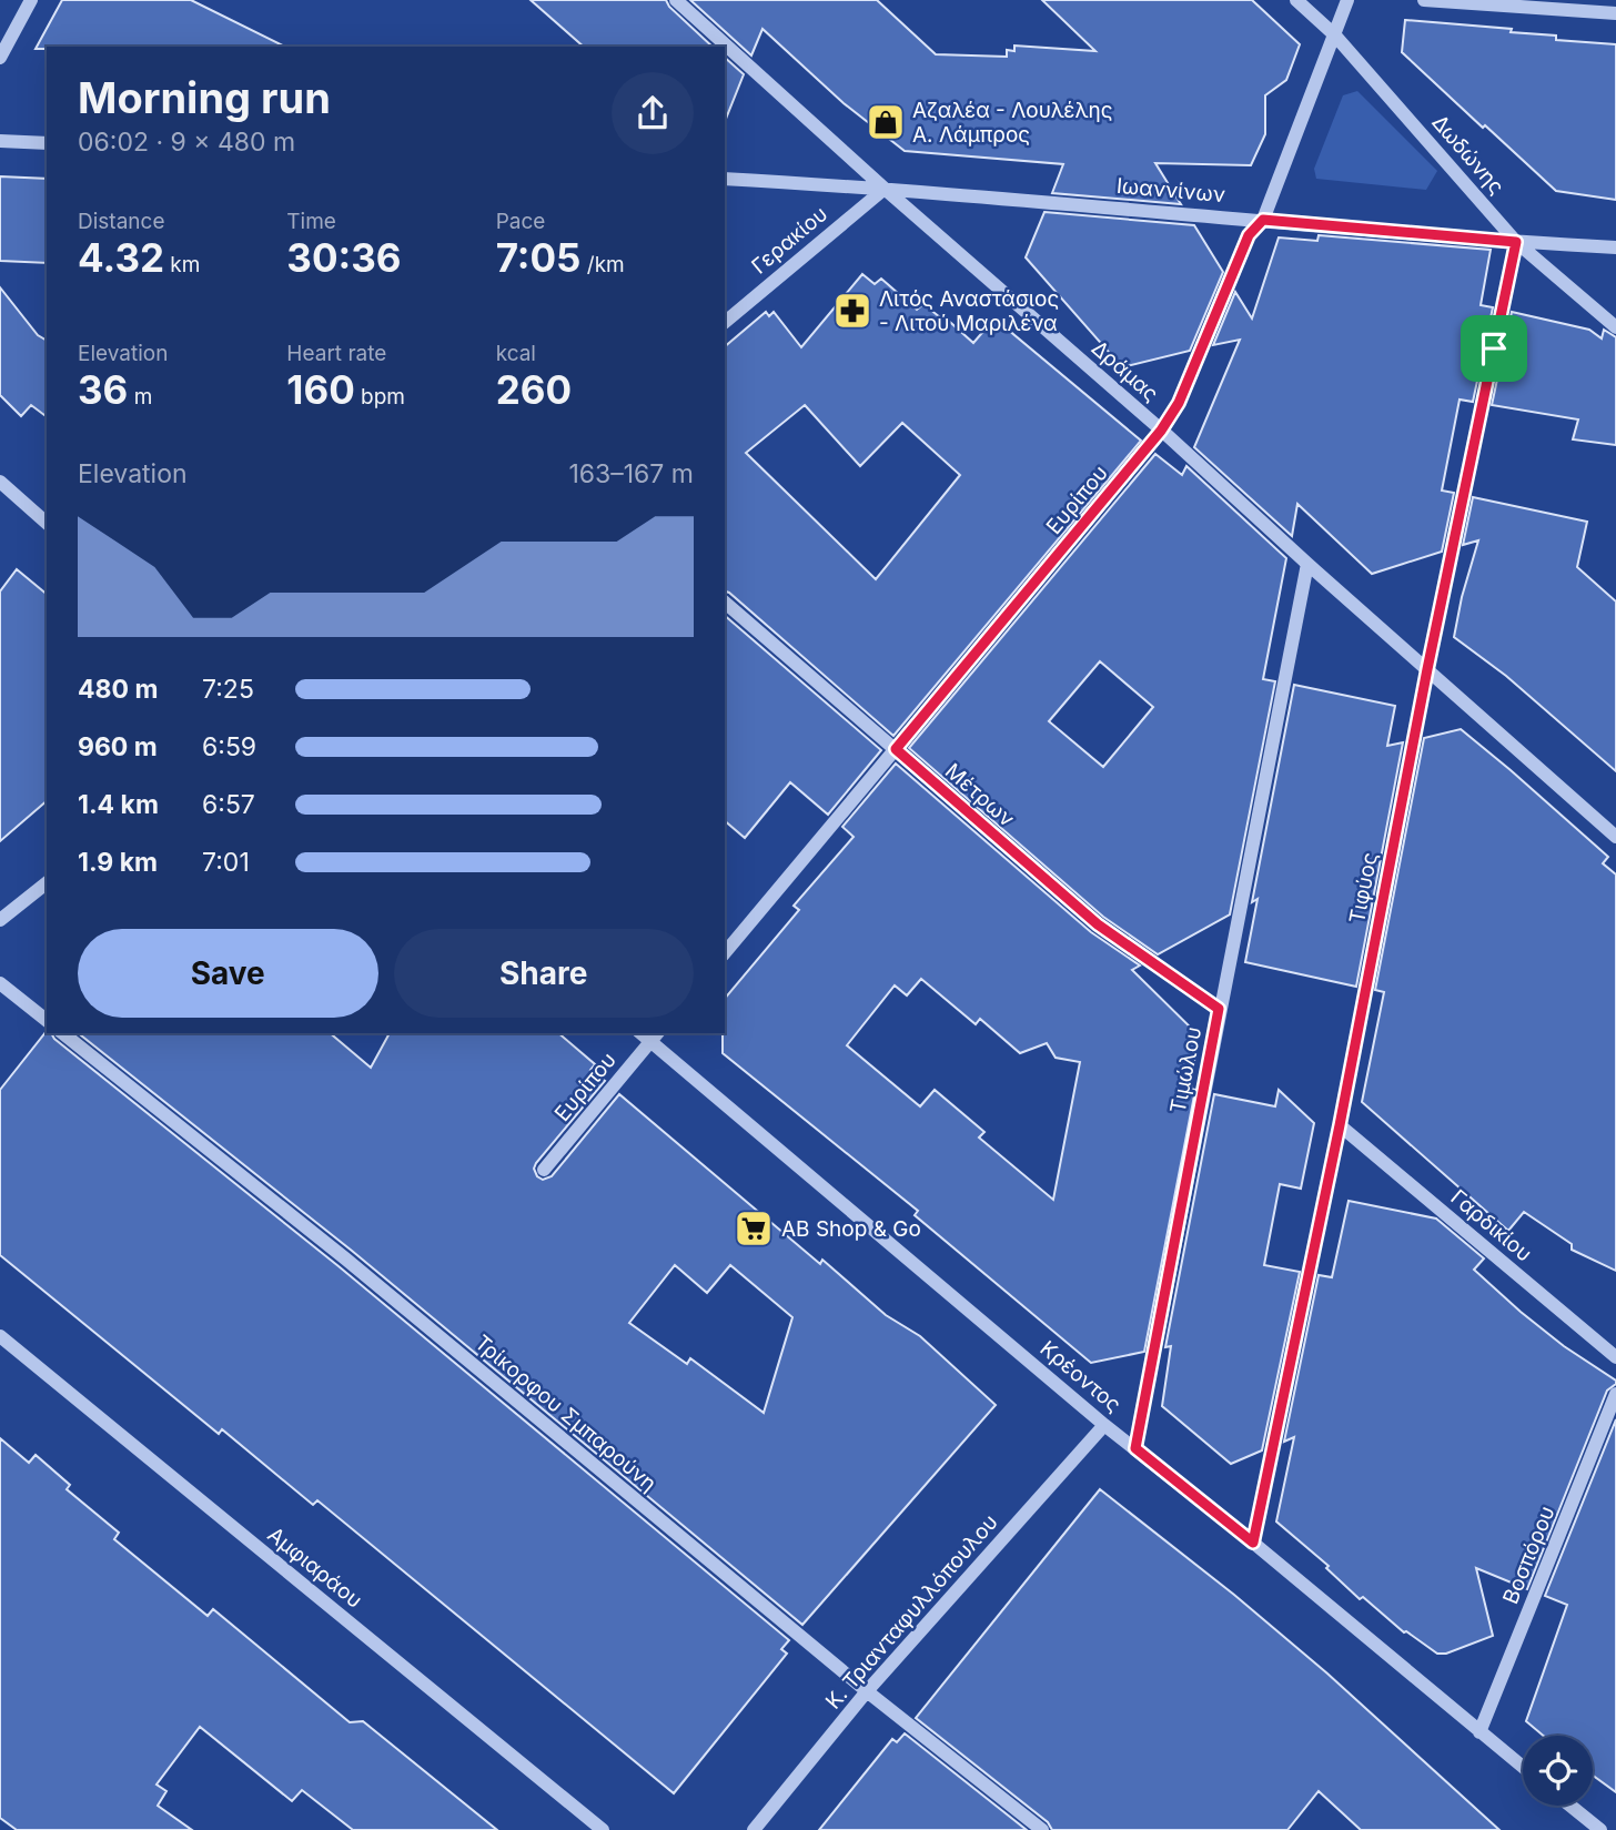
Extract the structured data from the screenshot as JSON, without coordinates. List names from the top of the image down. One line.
{"streets":{"street":["Δωδώνης","Ιωαννίνων","Γερακίου","Δράμας","Ευρίπου","Μέτρων","Τιφύος","Τιμώλου","Γαρδικίου","Κρέοντος","Τρίκορφου Σμπαρούνη","Βοσπόρου","Αμφιαράου","Κ. Τριανταφυλλόπουλου"]},"crossings":[["Δωδώνης","Ιωαννίνων"],["Δωδώνης","Ευρίπου"],["Δωδώνης","Τιφύος"],["Ιωαννίνων","Γερακίου"],["Ιωαννίνων","Δράμας"],["Ιωαννίνων","Ευρίπου"],["Ιωαννίνων","Τιφύος"],["Γερακίου","Δράμας"],["Δράμας","Ευρίπου"],["Δράμας","Τιφύος"],["Δράμας","Τιμώλου"],["Ευρίπου","Μέτρων"],["Ευρίπου","Κρέοντος"],["Μέτρων","Τιμώλου"],["Τιφύος","Γαρδικίου"],["Τιφύος","Κρέοντος"],["Τιμώλου","Κρέοντος"],["Κρέοντος","Βοσπόρου"],["Κρέοντος","Κ. Τριανταφυλλόπουλου"],["Τρίκορφου Σμπαρούνη","Κ. Τριανταφυλλόπουλου"]],"places":{"shop":["Αζαλέα - Λουλέλης Α. Λάμπρος"],"pharmacy":["Λιτός Αναστάσιος - Λιτού Μαριλένα"],"supermarket":["ΑΒ Shop & Go"]},"page":{"heading":["Morning run","06:02 · 9 × 480 m"],"stats":[["Distance","4.32 km"],["Time","30:36"],["Pace","7:05 /km"],["Elevation","36 m"],["Heart rate","160 bpm"],["kcal","260"]],"chart":["Elevation","163–167 m"],"list":[{"name":"480 m","note":"7:25"},{"name":"960 m","note":"6:59"},{"name":"1.4 km","note":"6:57"},{"name":"1.9 km","note":"7:01"}],"buttons":["Save","Share"]}}
